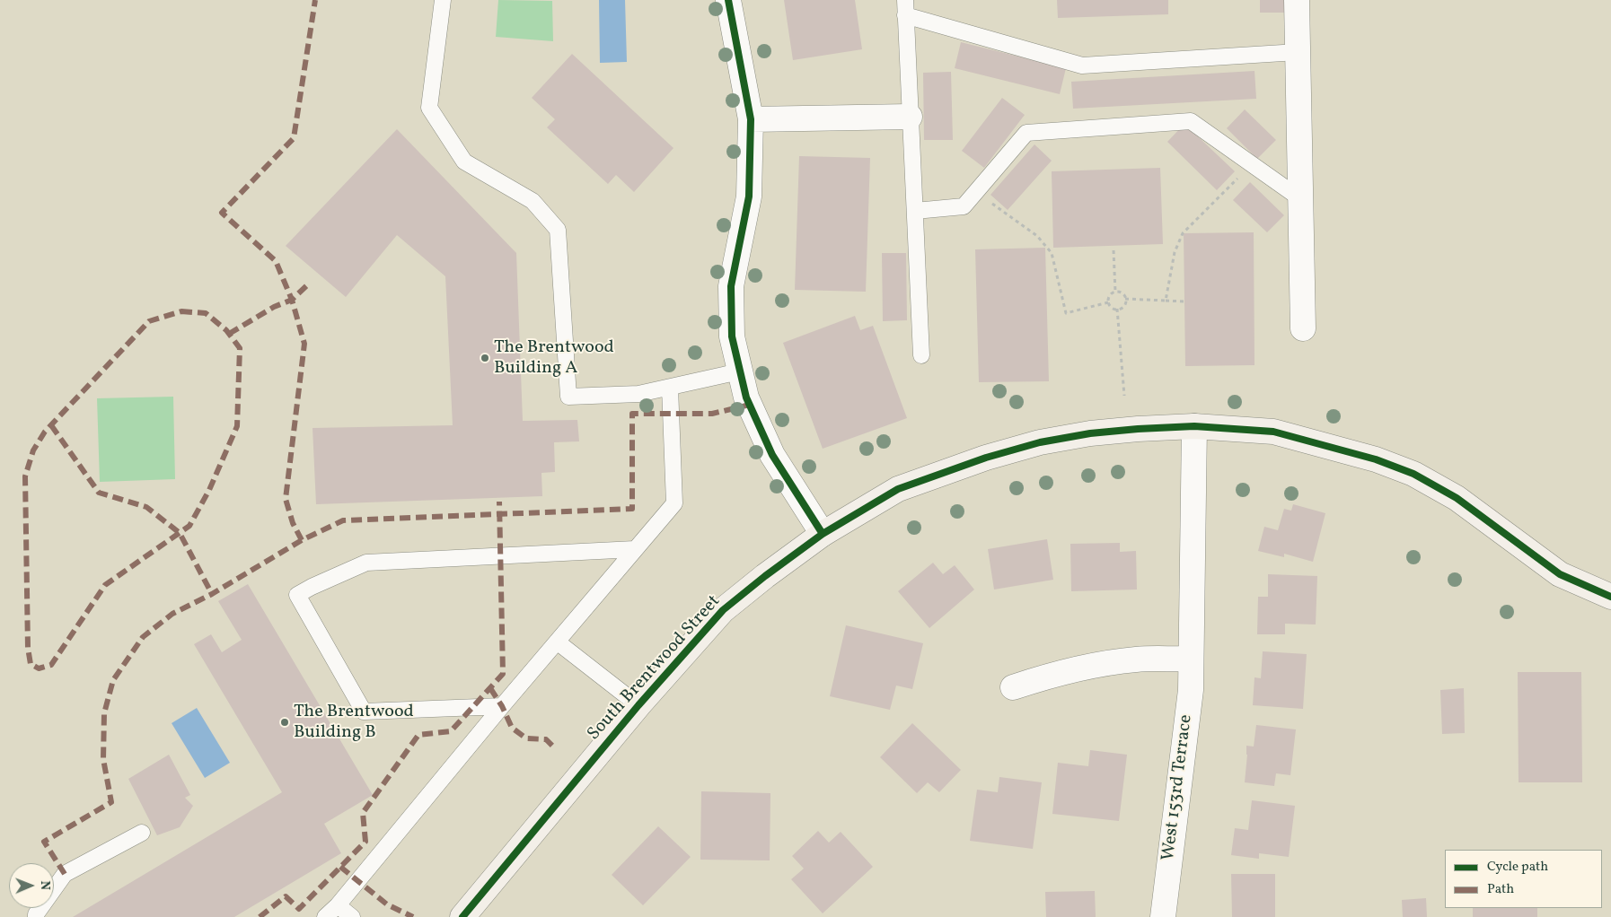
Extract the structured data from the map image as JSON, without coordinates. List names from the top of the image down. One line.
{"streets":{"street":["South Brentwood Street","West 153rd Terrace"]},"crossings":[["South Brentwood Street","West 153rd Terrace"]],"places":["The Brentwood Building A","The Brentwood Building B"],"legend":["Cycle path","Path"],"north":"right"}
